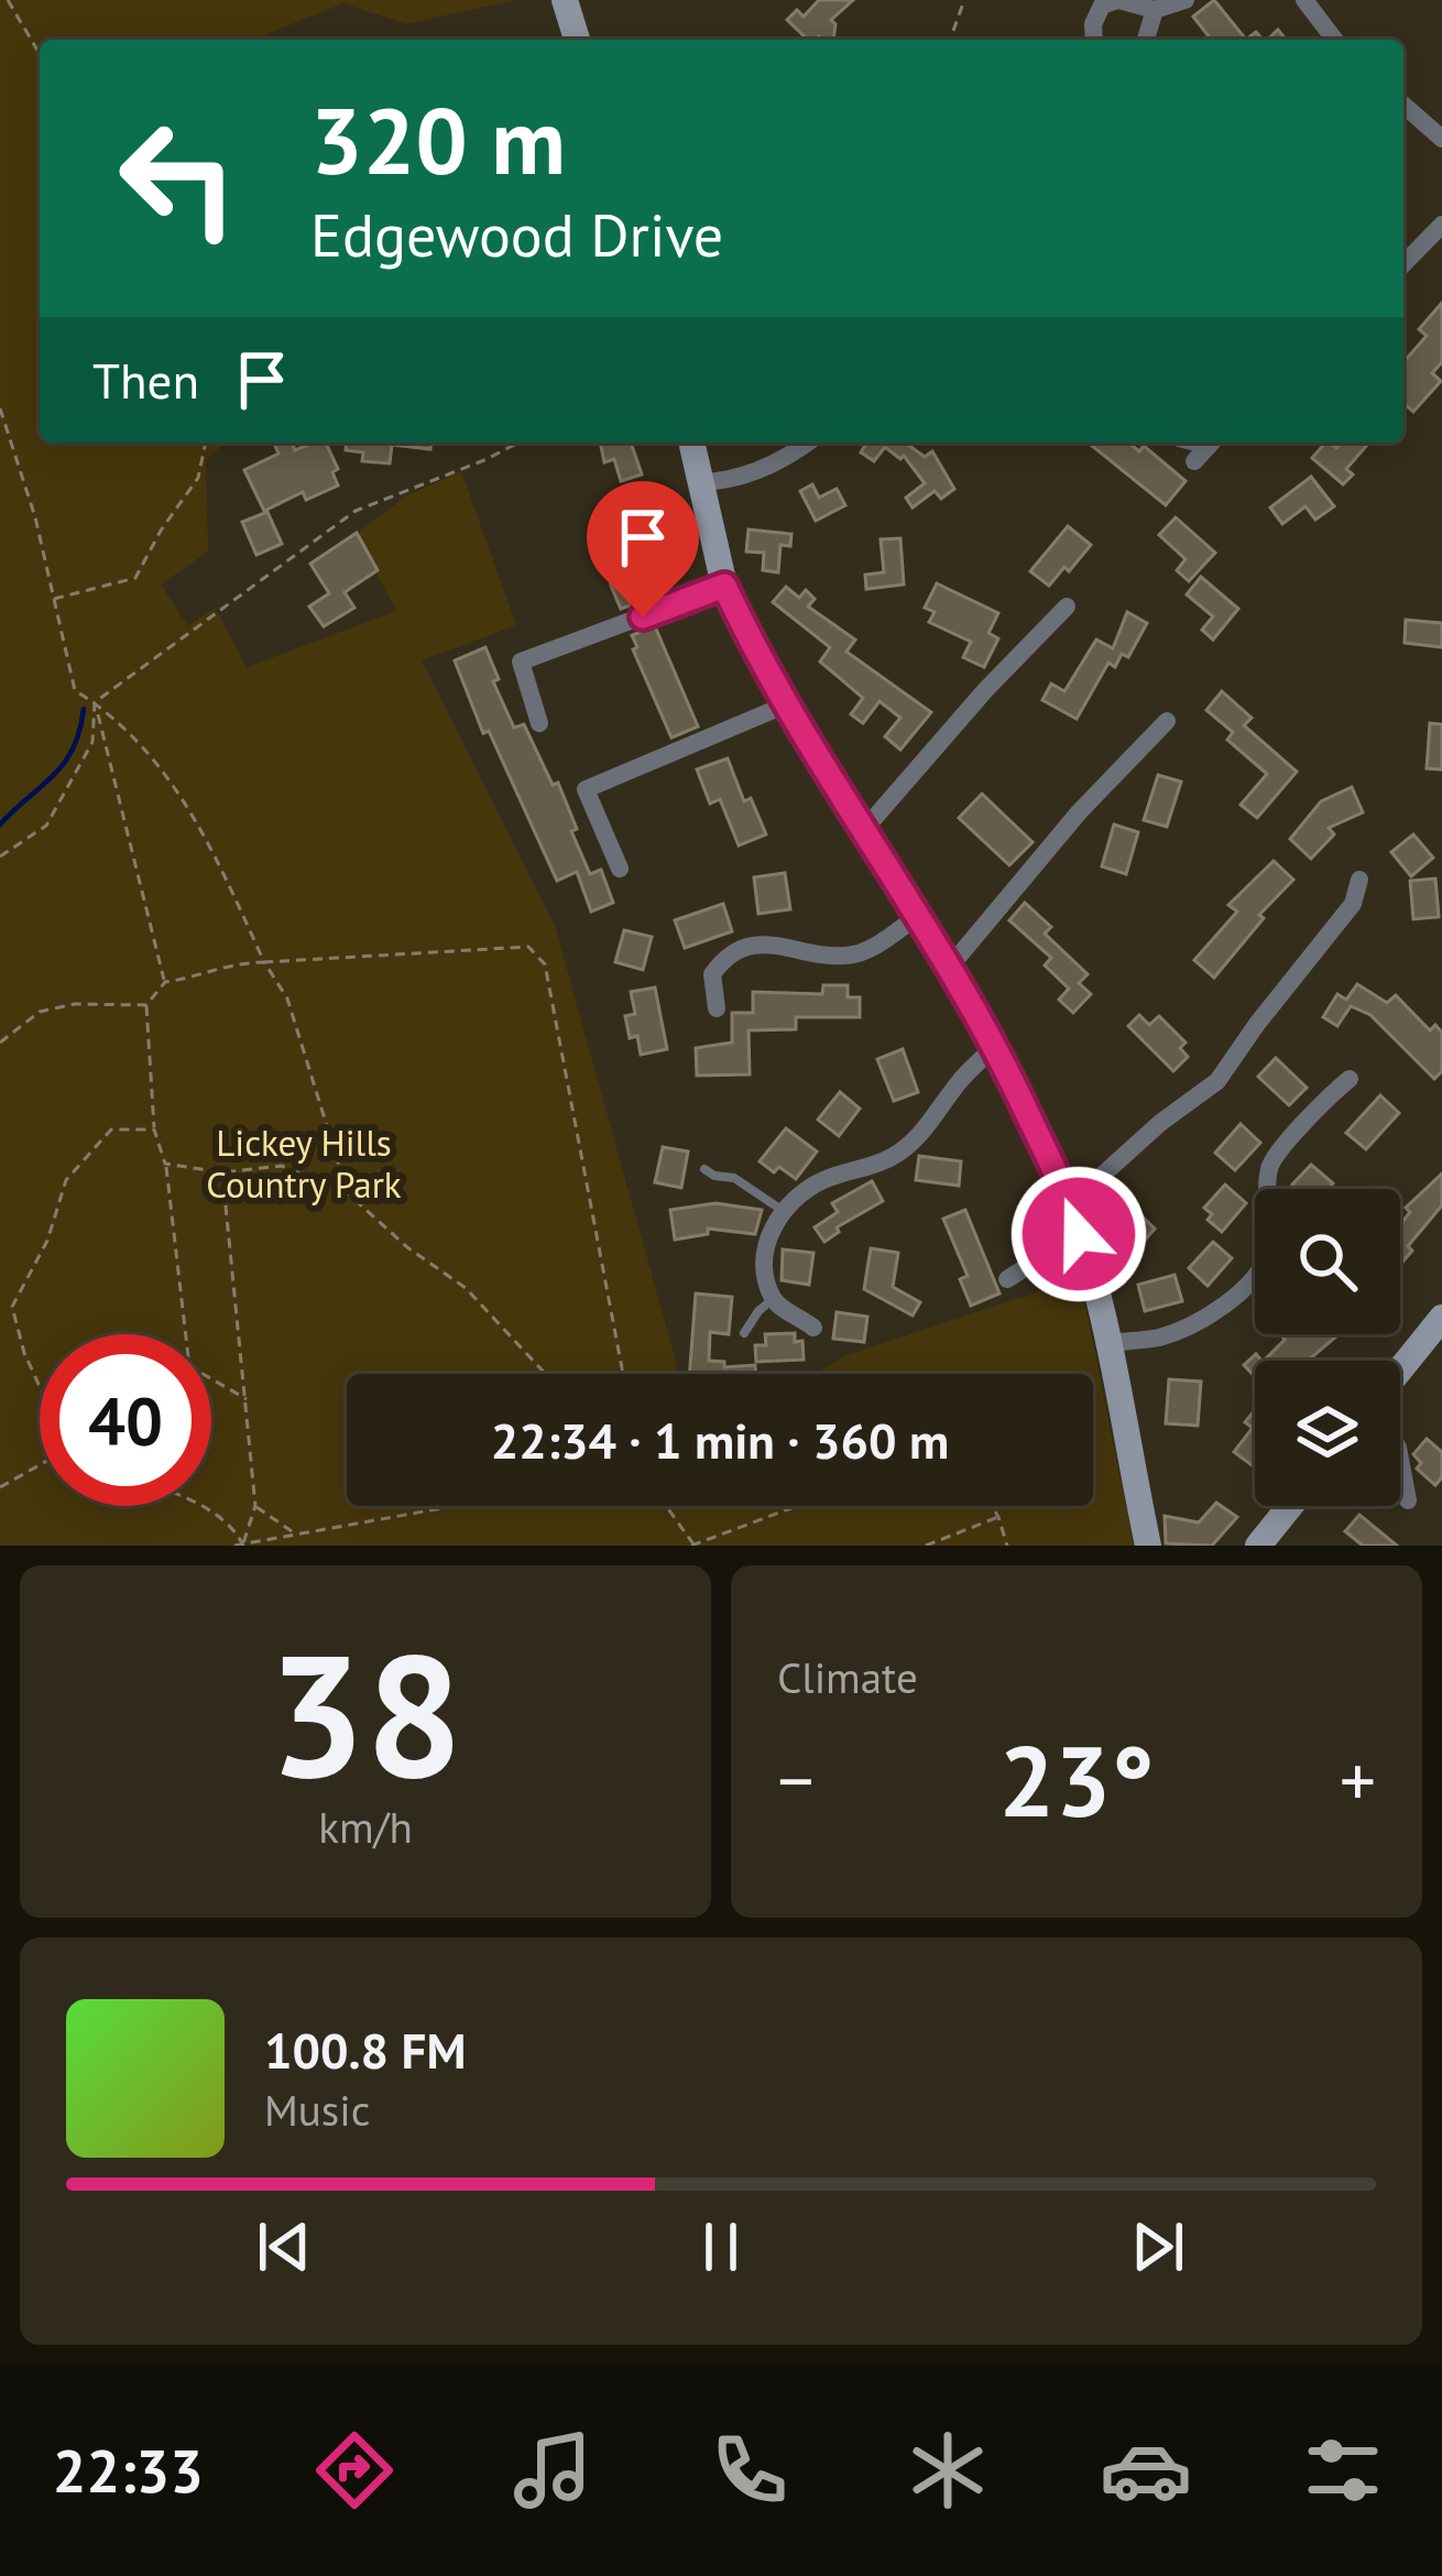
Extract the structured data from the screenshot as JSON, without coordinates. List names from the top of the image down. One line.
{"parks":["Lickey Hills Country Park"],"page":{"turn":["320 m","Edgewood Drive"],"then":"Then","limit":"40","trip":"22:34 · 1 min · 360 m","tile":[["38","km/h"],"Climate"],"heat":["−","23°","+"],"song":["100.8 FM","Music"],"tabs":"22:33"}}
